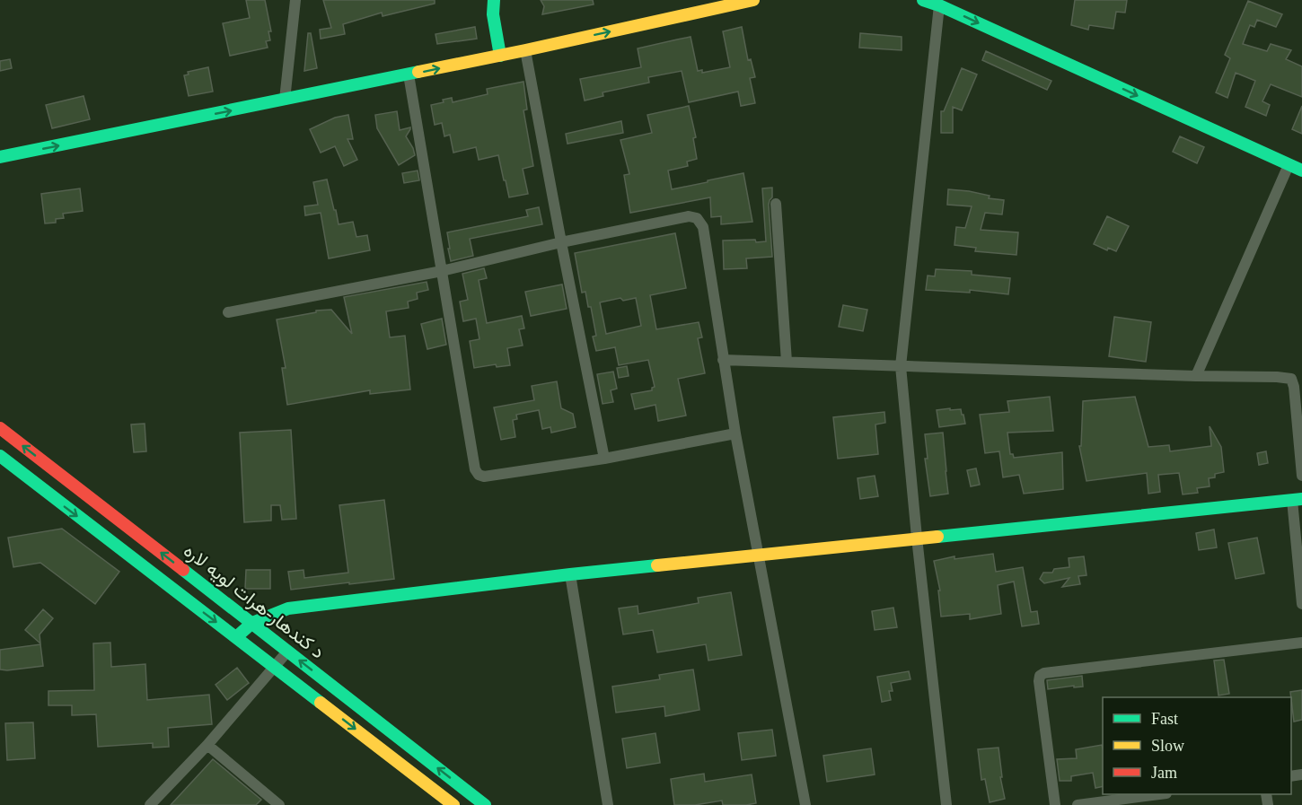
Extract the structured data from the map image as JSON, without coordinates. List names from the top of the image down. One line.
{"streets":{"main road":["د کندهار-هرات لويه لاره"]},"legend":["Fast","Slow","Jam"]}
